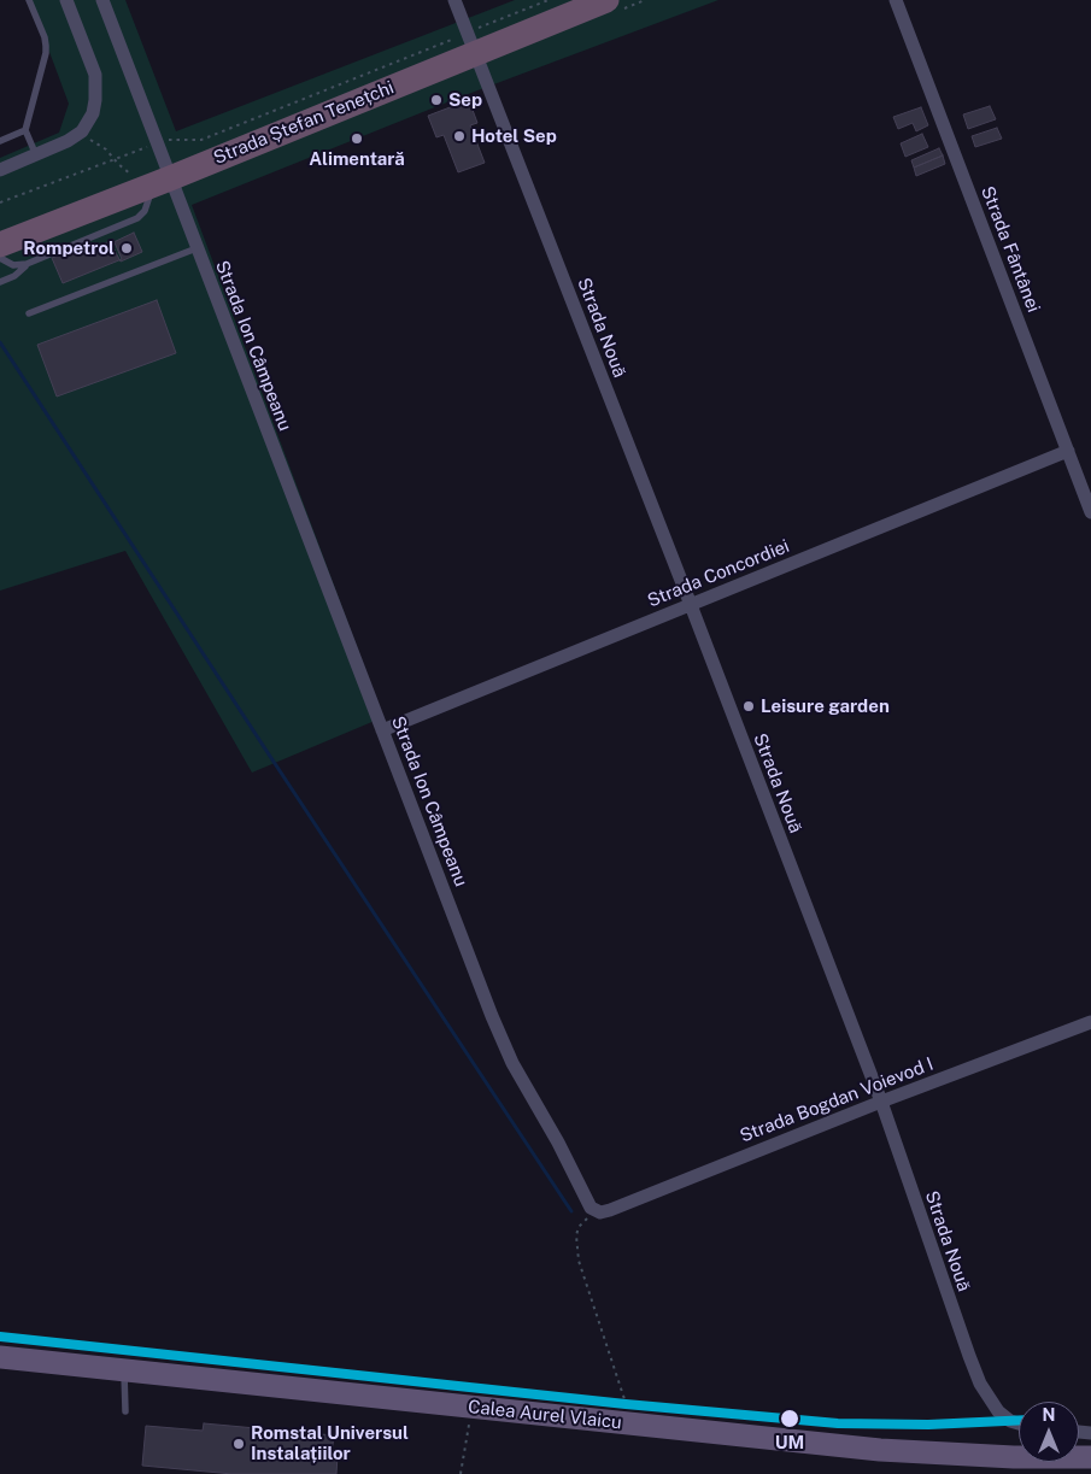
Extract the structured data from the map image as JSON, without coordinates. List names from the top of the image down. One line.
{"streets":{"highway":["Strada Ștefan Tenețchi"],"main road":["Calea Aurel Vlaicu"],"street":["Strada Fântânei","Strada Nouă","Strada Ion Câmpeanu","Strada Concordiei","Strada Bogdan Voievod I"]},"crossings":[["Strada Ștefan Tenețchi","Strada Nouă"],["Strada Ștefan Tenețchi","Strada Ion Câmpeanu"],["Strada Fântânei","Strada Concordiei"],["Strada Nouă","Strada Concordiei"],["Strada Nouă","Strada Bogdan Voievod I"],["Strada Ion Câmpeanu","Strada Concordiei"],["Strada Ion Câmpeanu","Strada Bogdan Voievod I"]],"places":["Sep","Hotel Sep","Alimentară","Rompetrol","Leisure garden","UM","Romstal Universul Instalațiilor"],"north":"top"}
